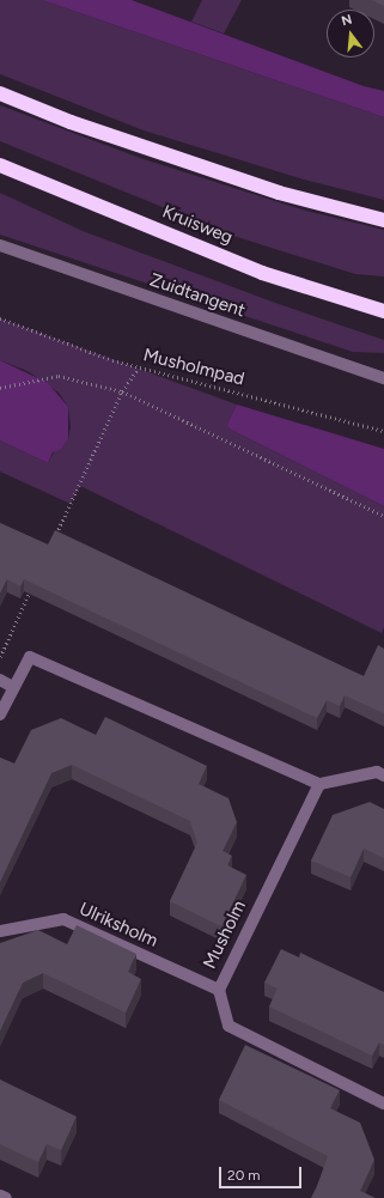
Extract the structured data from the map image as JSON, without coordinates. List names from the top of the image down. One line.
{"streets":{"highway":["Kruisweg"],"street":["Zuidtangent","Ulriksholm","Musholm"],"path":["Musholmpad"]},"crossings":[["Ulriksholm","Musholm"]],"scale_bar":"20 m","north":"top"}
